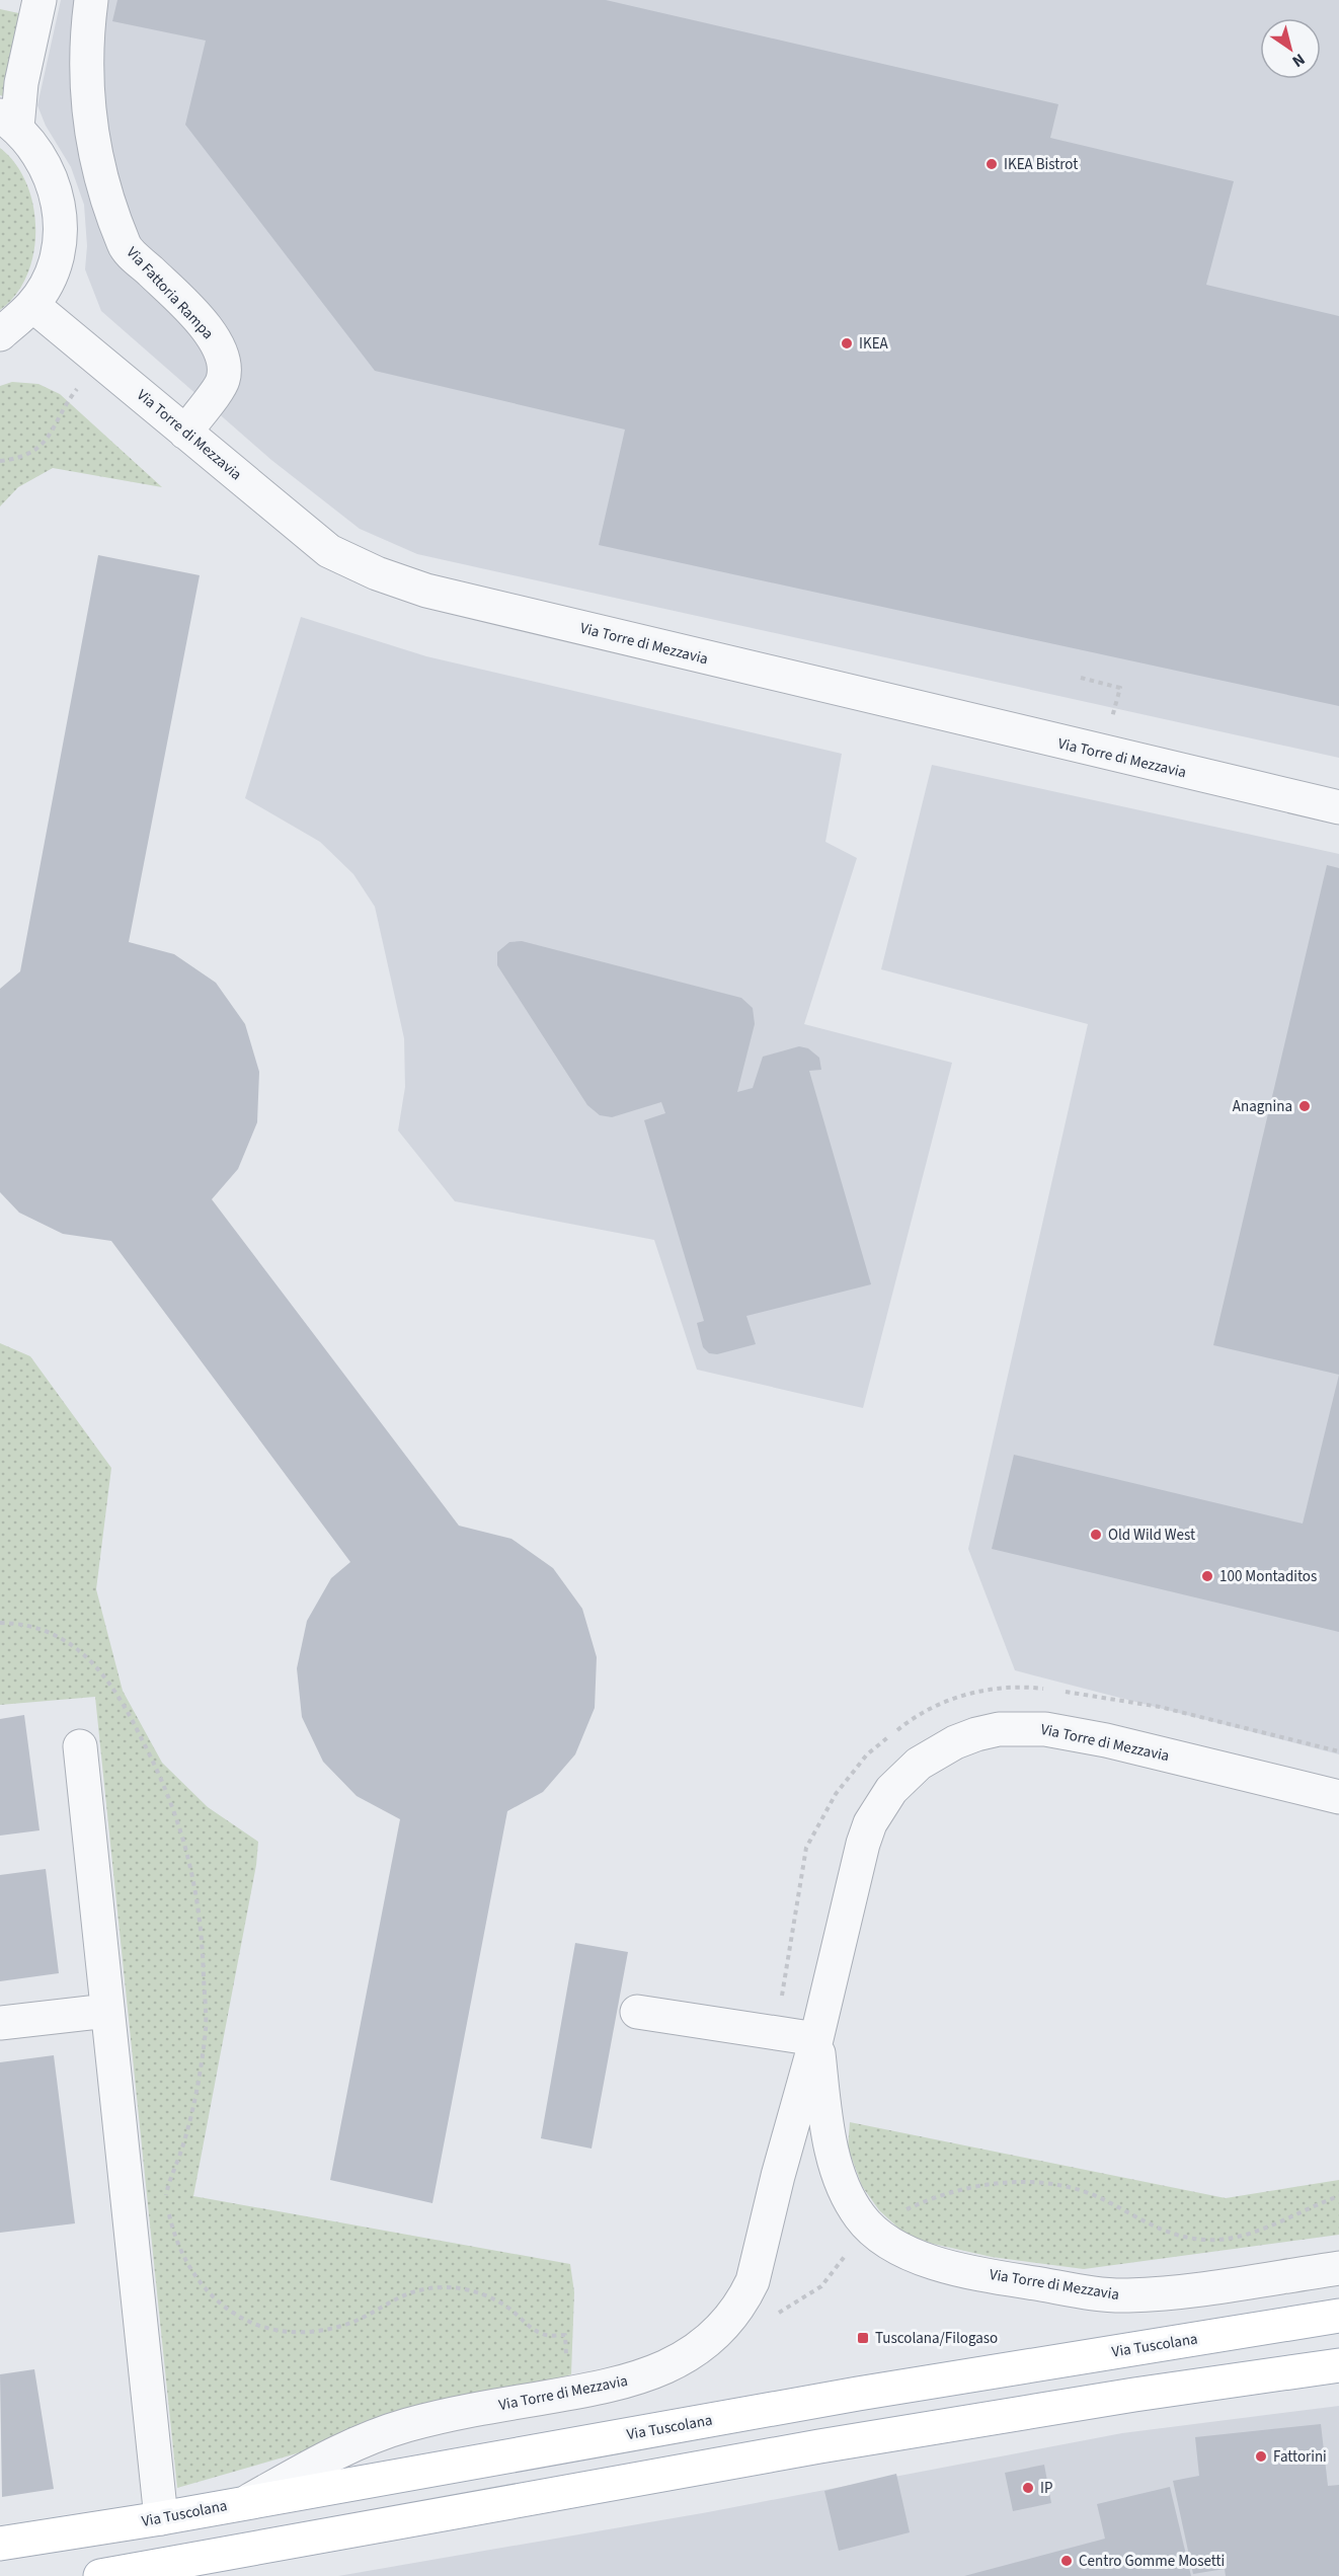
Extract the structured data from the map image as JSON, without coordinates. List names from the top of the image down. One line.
{"streets":{"main road":["Via Tuscolana"],"street":["Via Fattoria Rampa","Via Torre di Mezzavia"]},"crossings":[["Via Fattoria Rampa","Via Torre di Mezzavia"],["Via Torre di Mezzavia","Via Tuscolana"]],"places":{"other":["IKEA Bistrot","IKEA","Anagnina","Old Wild West","100 Montaditos","Fattorini","IP","Centro Gomme Mosetti"],"transit":["Tuscolana/Filogaso"]},"north":"bottom right"}
